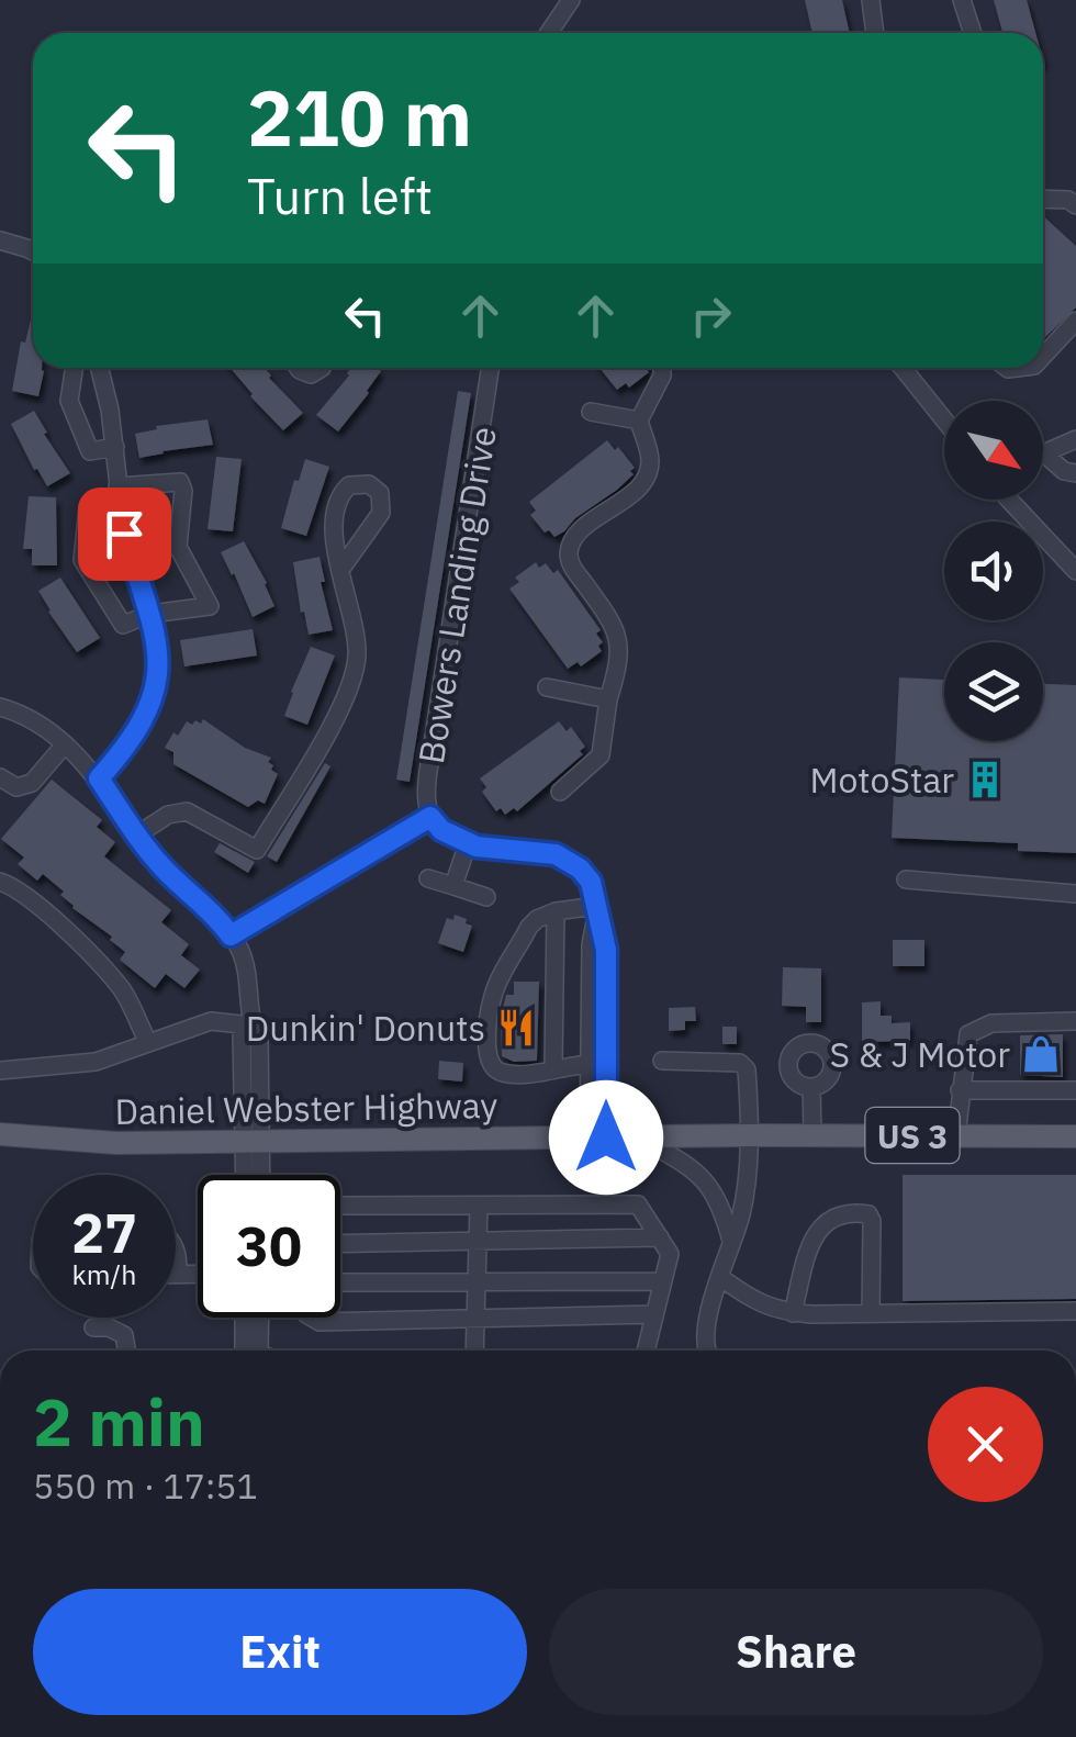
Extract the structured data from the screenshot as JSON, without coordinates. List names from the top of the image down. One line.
{"streets":{"main road":["Daniel Webster Highway","US 3"],"street":["Bowers Landing Drive"]},"crossings":[["Bowers Landing Drive","Daniel Webster Highway"]],"places":{"building":["MotoStar"],"restaurant":["Dunkin' Donuts"],"shop":["S & J Motor"]},"north":"bottom right","page":{"turn":["210 m","Turn left"],"speed":"27 km/h","limit":"30","heading":["2 min","550 m · 17:51"],"buttons":["Exit","Share"]}}
